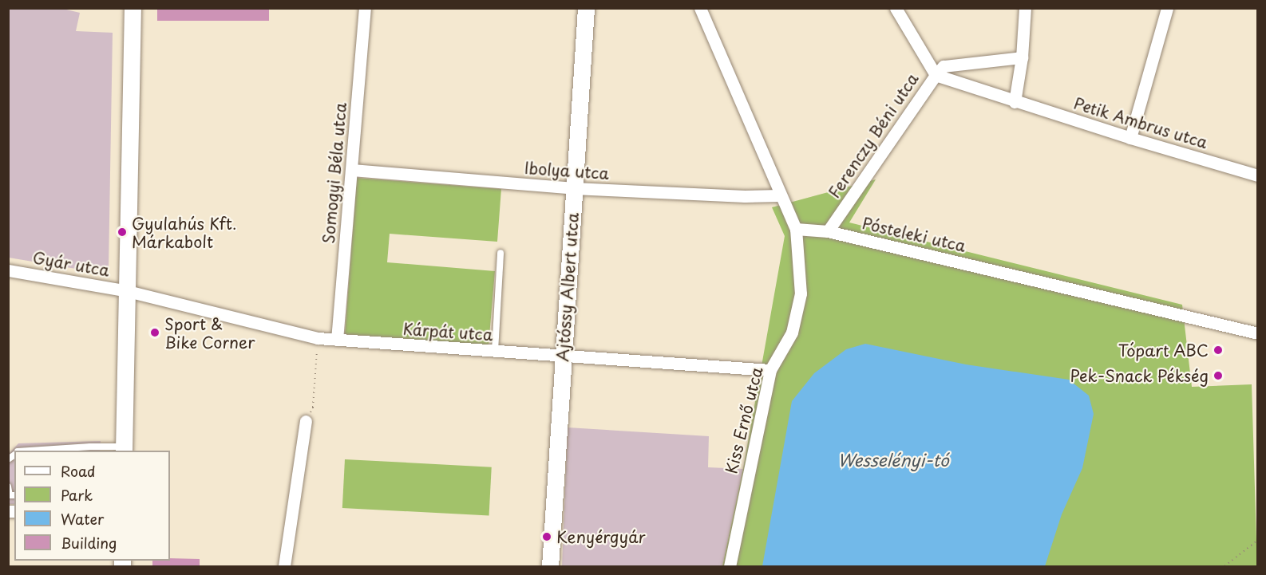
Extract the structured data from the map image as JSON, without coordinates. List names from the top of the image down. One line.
{"streets":{"main road":["Ajtóssy Albert utca"],"street":["Petik Ambrus utca","Ferenczy Béni utca","Ibolya utca","Somogyi Béla utca","Pósteleki utca","Gyár utca","Kárpát utca","Kiss Ernő utca"]},"crossings":[["Petik Ambrus utca","Ferenczy Béni utca"],["Ferenczy Béni utca","Pósteleki utca"],["Ibolya utca","Somogyi Béla utca"],["Ibolya utca","Ajtóssy Albert utca"],["Somogyi Béla utca","Kárpát utca"],["Pósteleki utca","Kiss Ernő utca"],["Gyár utca","Kárpát utca"],["Ajtóssy Albert utca","Kárpát utca"],["Kárpát utca","Kiss Ernő utca"]],"water":["Wesselényi-tó"],"places":["Gyulahús Kft. Márkabolt","Sport & Bike Corner","Tópart ABC","Pek-Snack Pékség","Kenyérgyár"],"legend":["Road","Park","Water","Building"]}
